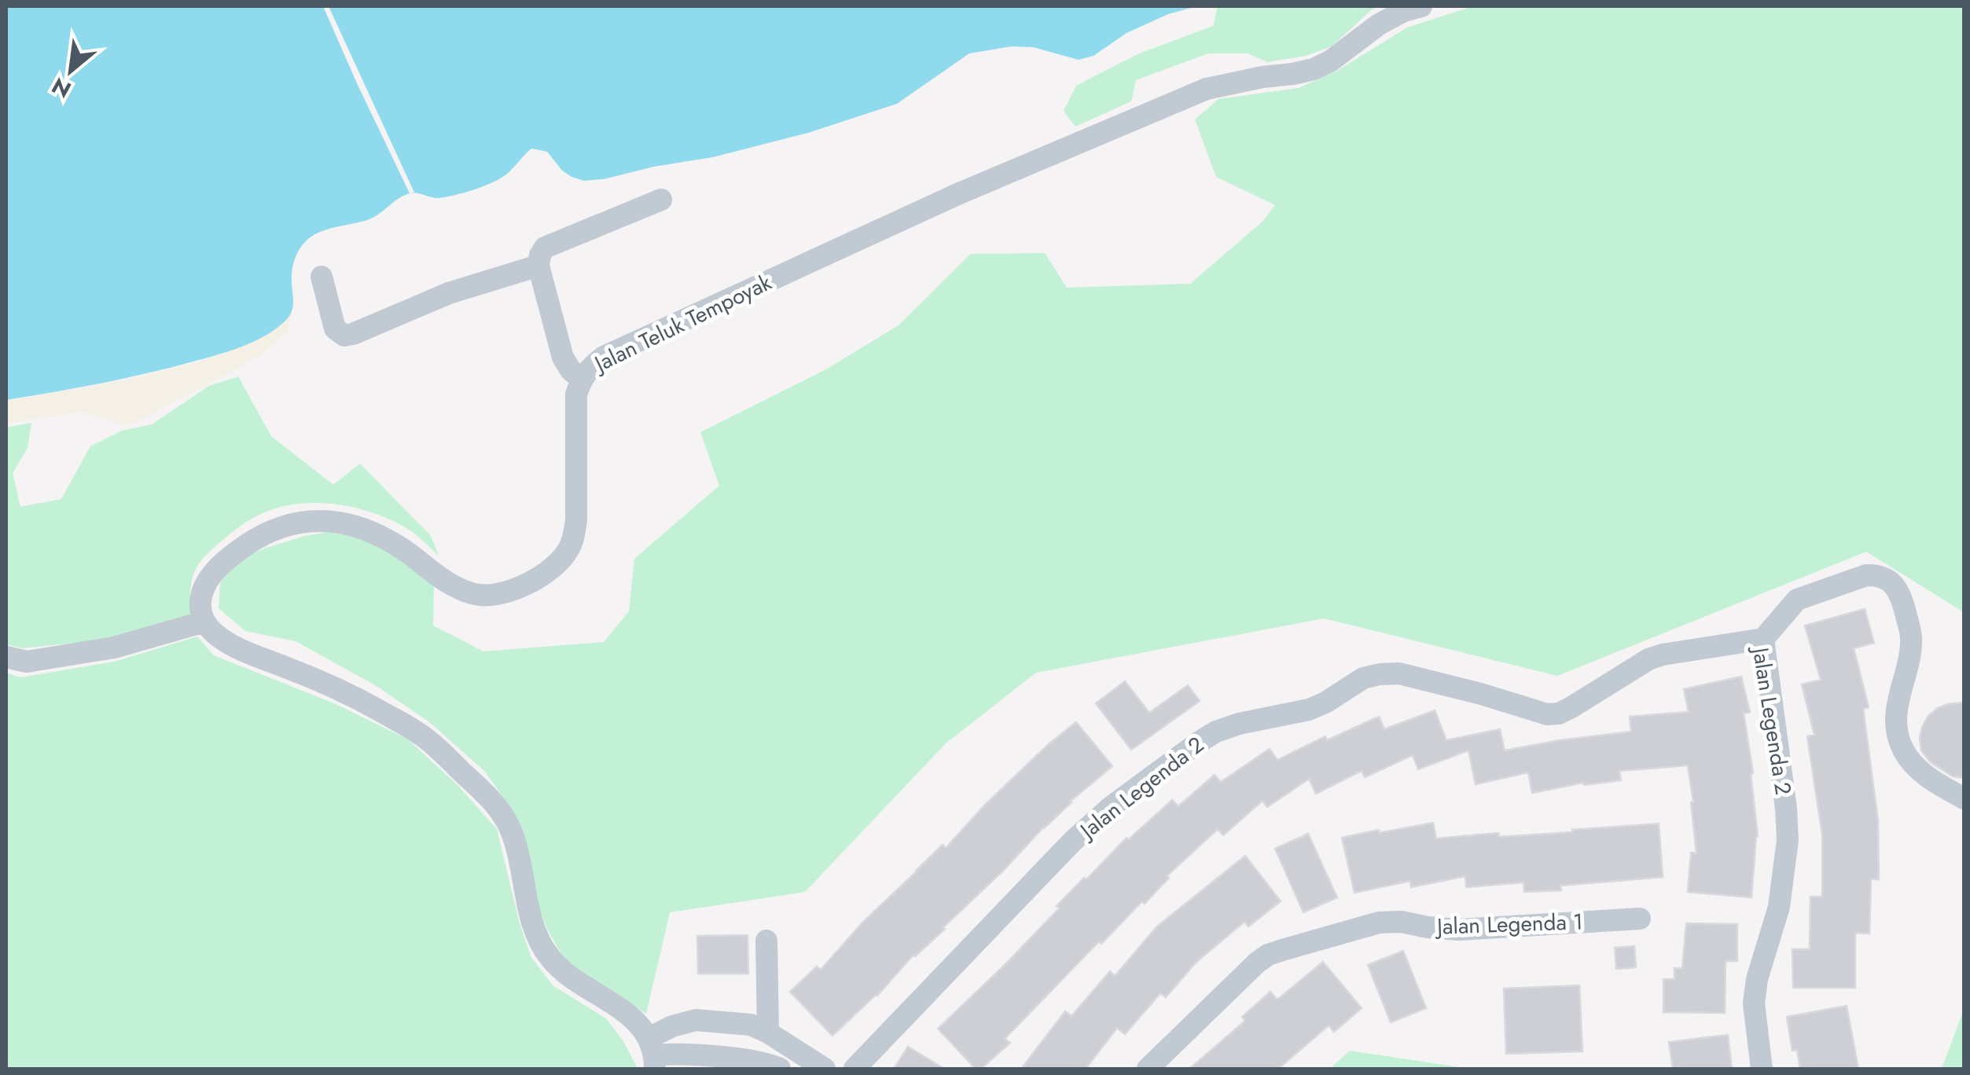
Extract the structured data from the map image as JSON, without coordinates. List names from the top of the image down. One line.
{"streets":{"street":["Jalan Teluk Tempoyak","Jalan Legenda 2","Jalan Legenda 1"]},"north":"bottom left"}
